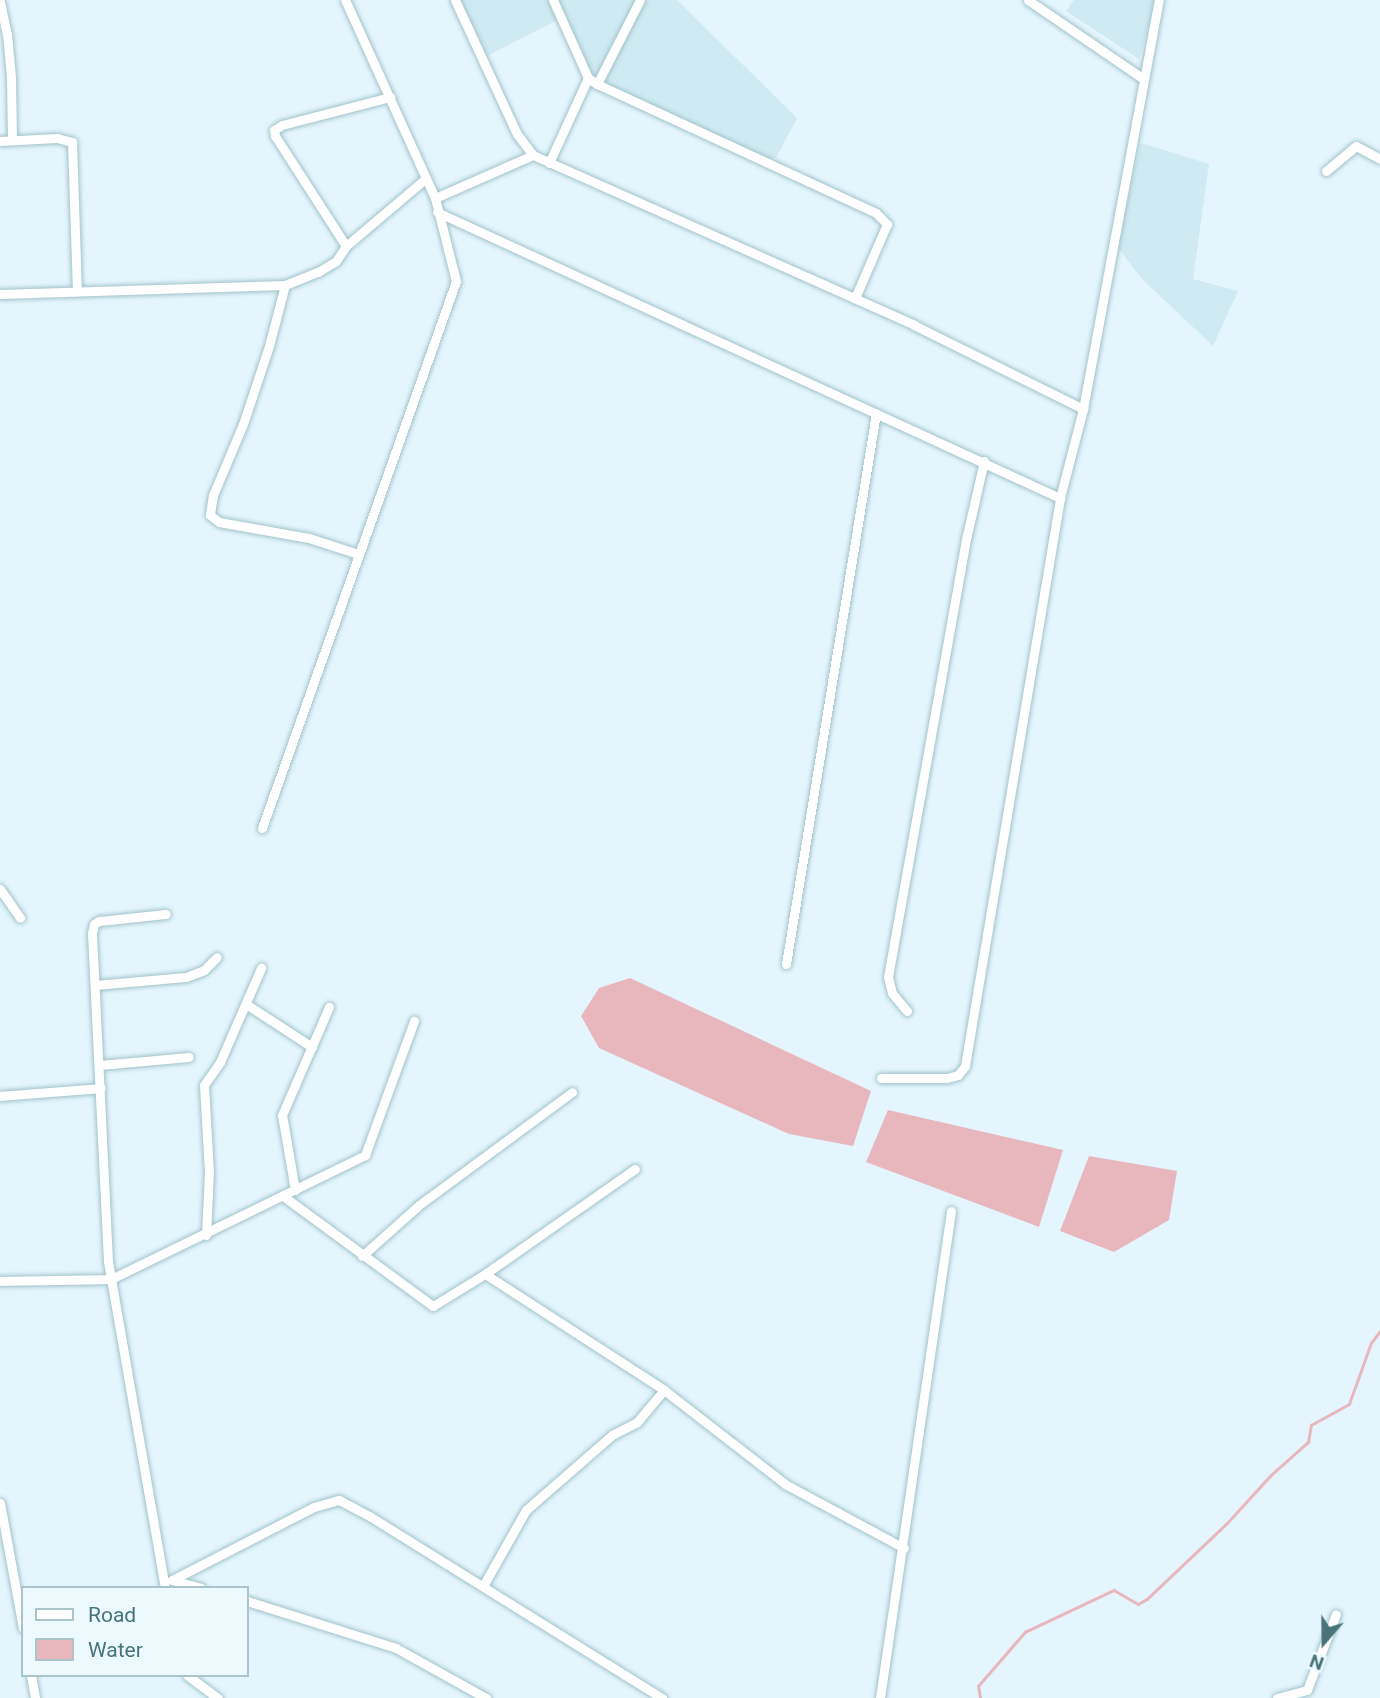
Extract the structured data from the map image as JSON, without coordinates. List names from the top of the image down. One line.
{"legend":["Road","Water"],"north":"bottom"}
